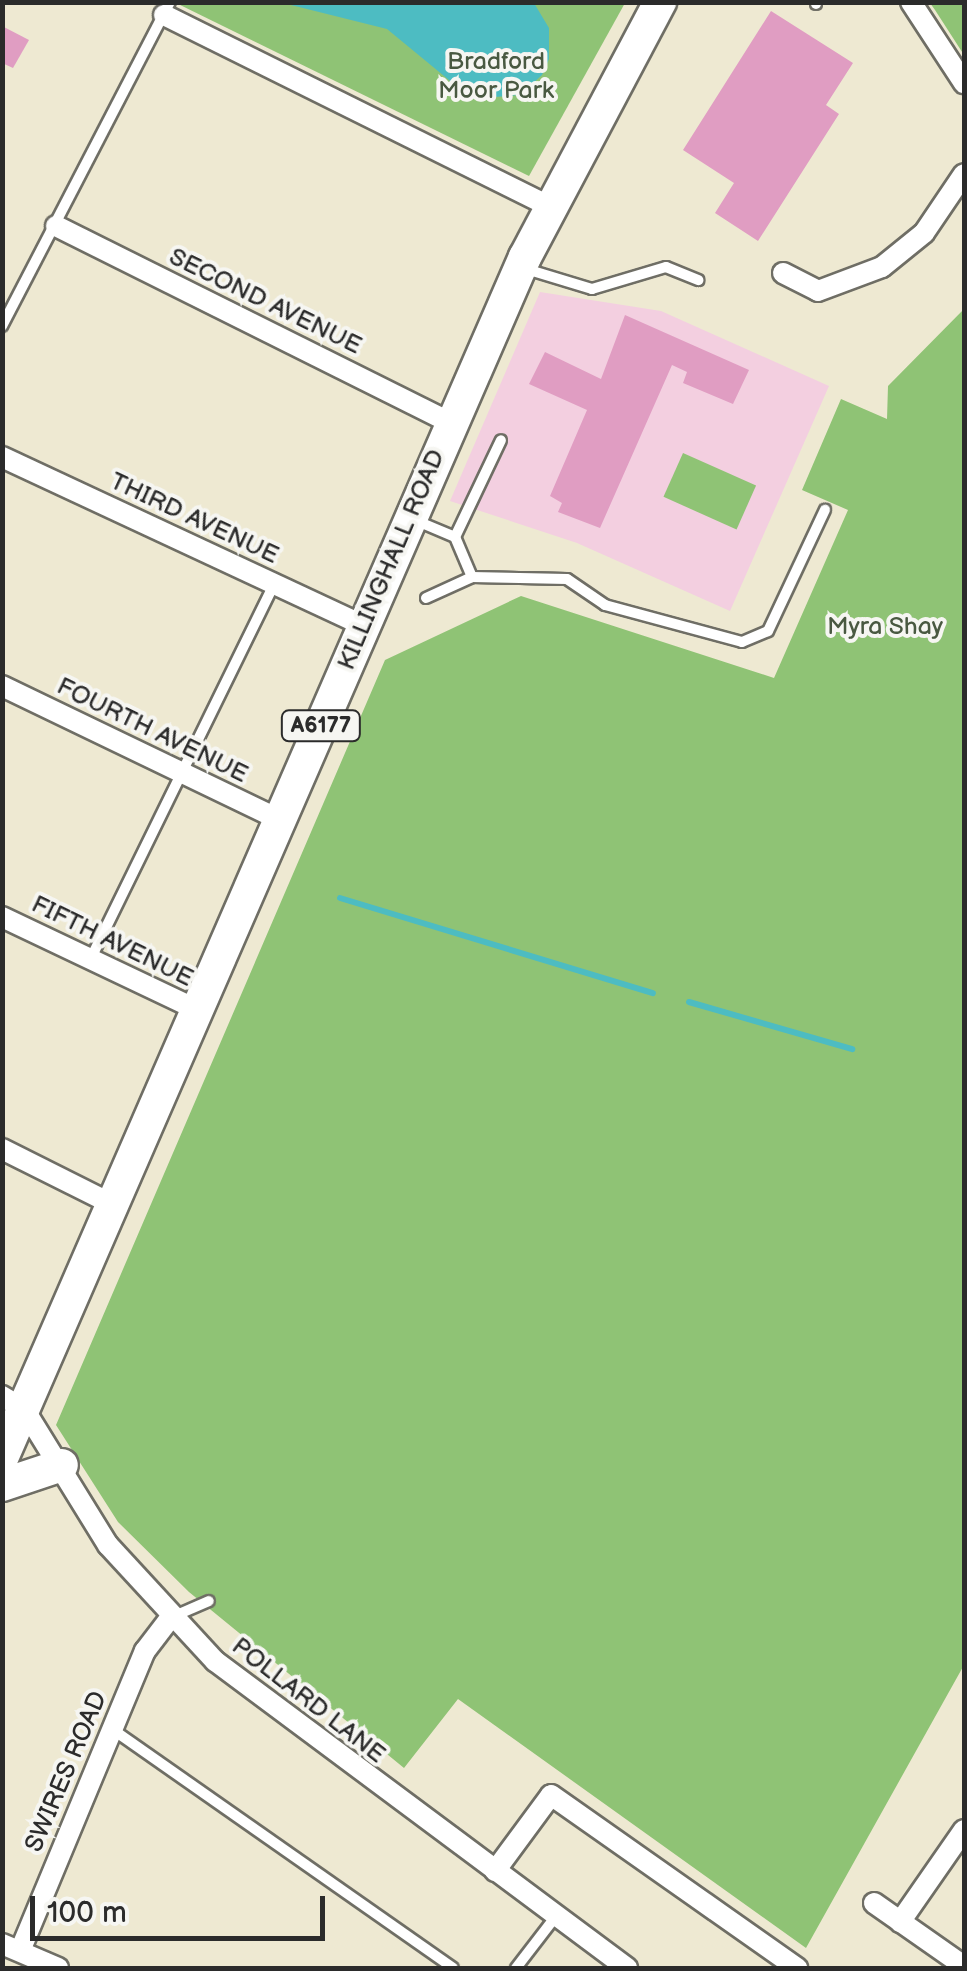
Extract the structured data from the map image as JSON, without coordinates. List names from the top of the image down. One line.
{"streets":{"highway":["KILLINGHALL ROAD","A6177"],"street":["SECOND AVENUE","THIRD AVENUE","FOURTH AVENUE","FIFTH AVENUE","POLLARD LANE","SWIRES ROAD"]},"crossings":[["SECOND AVENUE","KILLINGHALL ROAD"],["THIRD AVENUE","KILLINGHALL ROAD"],["KILLINGHALL ROAD","FOURTH AVENUE"],["KILLINGHALL ROAD","FIFTH AVENUE"],["KILLINGHALL ROAD","POLLARD LANE"],["POLLARD LANE","SWIRES ROAD"]],"parks":["Bradford Moor Park","Myra Shay"],"scale_bar":"100 m"}
